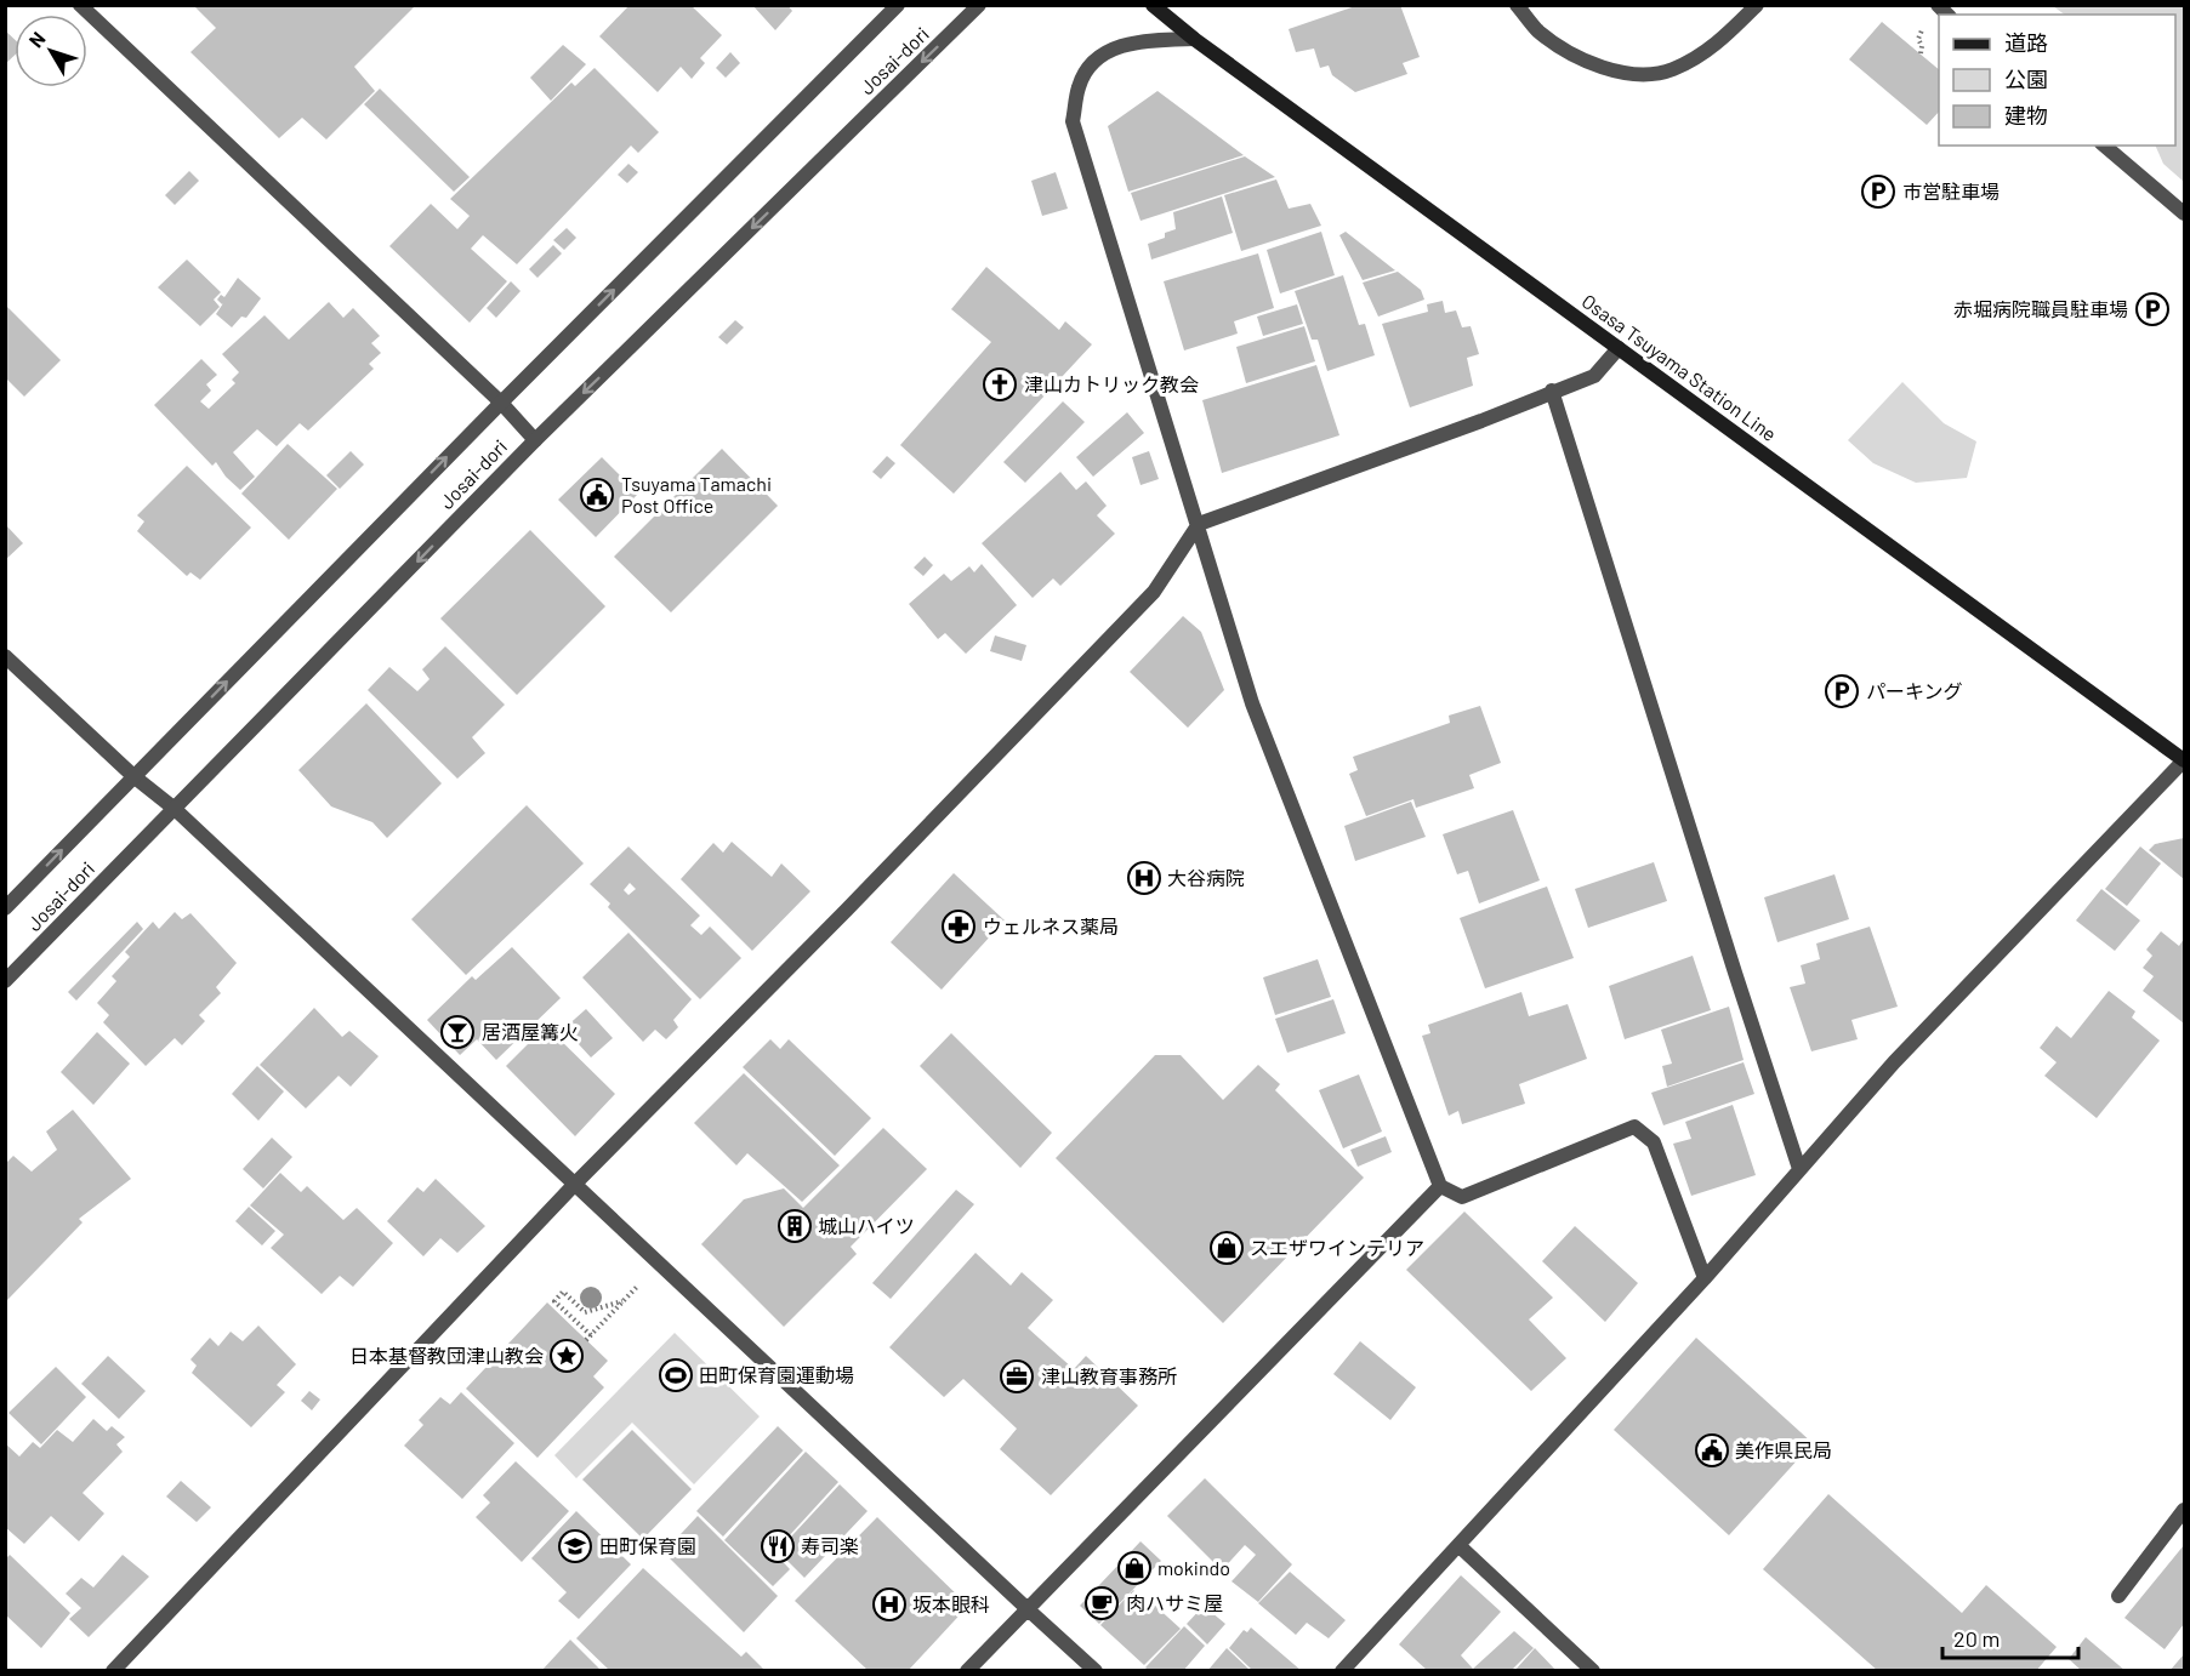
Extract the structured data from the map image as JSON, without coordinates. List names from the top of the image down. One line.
{"streets":{"main road":["Osasa Tsuyama Station Line"],"street":["Josai-dori"]},"places":{"parking":["市営駐車場","赤堀病院職員駐車場","パーキング"],"church":["津山カトリック教会"],"public building":["Tsuyama Tamachi Post Office","美作県民局"],"hospital":["大谷病院","坂本眼科"],"pharmacy":["ウェルネス薬局"],"bar":["居酒屋篝火"],"building":["城山ハイツ"],"shop":["スエザワインテリア","mokindo"],"place":["日本基督教団津山教会"],"sports":["田町保育園運動場"],"office":["津山教育事務所"],"school or university":["田町保育園"],"restaurant":["寿司楽"],"cafe":["肉ハサミ屋"]},"legend":["道路","公園","建物"],"scale_bar":"20 m","north":"top left"}
